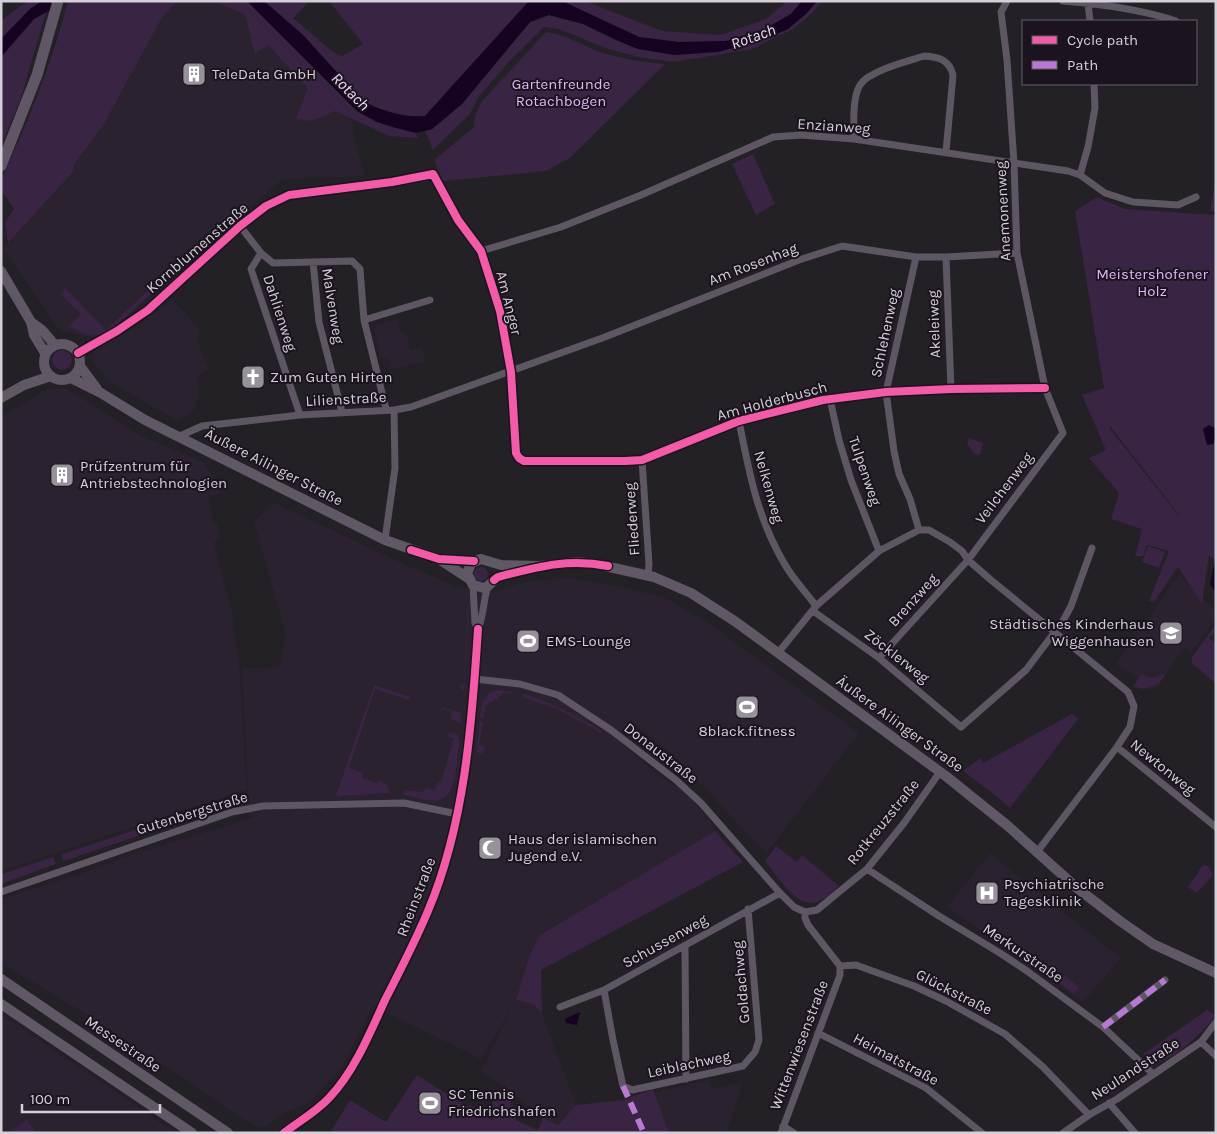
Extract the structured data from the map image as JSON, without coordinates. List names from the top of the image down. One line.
{"streets":{"main road":["Äußere Ailinger Straße","Messestraße"],"street":["Enzianweg","Anemonenweg","Kornblumenstraße","Am Rosenhag","Am Anger","Malvenweg","Dahlienweg","Akeleiweg","Schlehenweg","Lilienstraße","Am Holderbusch","Tulpenweg","Nelkenweg","Veilchenweg","Fliederweg","Brenzweg","Zöcklerweg","Donaustraße","Newtonweg","Gutenbergstraße","Rotkreuzstraße","Rheinstraße","Schussenweg","Merkurstraße","Goldachweg","Glückstraße","Wittenwiesenstraße","Heimatstraße","Leiblachweg","Neulandstraße"]},"crossings":[["Enzianweg","Anemonenweg"],["Enzianweg","Am Anger"],["Anemonenweg","Am Rosenhag"],["Anemonenweg","Am Holderbusch"],["Anemonenweg","Veilchenweg"],["Kornblumenstraße","Am Anger"],["Kornblumenstraße","Äußere Ailinger Straße"],["Am Rosenhag","Am Anger"],["Am Rosenhag","Akeleiweg"],["Am Rosenhag","Schlehenweg"],["Am Rosenhag","Lilienstraße"],["Am Anger","Lilienstraße"],["Am Anger","Am Holderbusch"],["Malvenweg","Lilienstraße"],["Dahlienweg","Lilienstraße"],["Akeleiweg","Am Holderbusch"],["Schlehenweg","Am Holderbusch"],["Lilienstraße","Äußere Ailinger Straße"],["Am Holderbusch","Tulpenweg"],["Am Holderbusch","Nelkenweg"],["Am Holderbusch","Fliederweg"],["Äußere Ailinger Straße","Fliederweg"],["Äußere Ailinger Straße","Rotkreuzstraße"],["Äußere Ailinger Straße","Rheinstraße"],["Nelkenweg","Zöcklerweg"],["Veilchenweg","Brenzweg"],["Brenzweg","Zöcklerweg"],["Donaustraße","Rotkreuzstraße"],["Donaustraße","Rheinstraße"],["Donaustraße","Schussenweg"],["Gutenbergstraße","Rheinstraße"],["Rotkreuzstraße","Merkurstraße"],["Schussenweg","Goldachweg"],["Schussenweg","Leiblachweg"],["Merkurstraße","Neulandstraße"],["Goldachweg","Leiblachweg"],["Glückstraße","Wittenwiesenstraße"],["Glückstraße","Neulandstraße"],["Wittenwiesenstraße","Heimatstraße"]],"water":["Rotach"],"parks":["Gartenfreunde Rotachbogen","Meistershofener Holz"],"places":{"building":["TeleData GmbH","Prüfzentrum für Antriebstechnologien"],"church":["Zum Guten Hirten"],"school or university":["Städtisches Kinderhaus Wiggenhausen"],"sports":["EMS-Lounge","8black.fitness","SC Tennis Friedrichshafen"],"mosque":["Haus der islamischen Jugend e.V."],"hospital":["Psychiatrische Tagesklinik"]},"legend":["Cycle path","Path"],"scale_bar":"100 m"}
